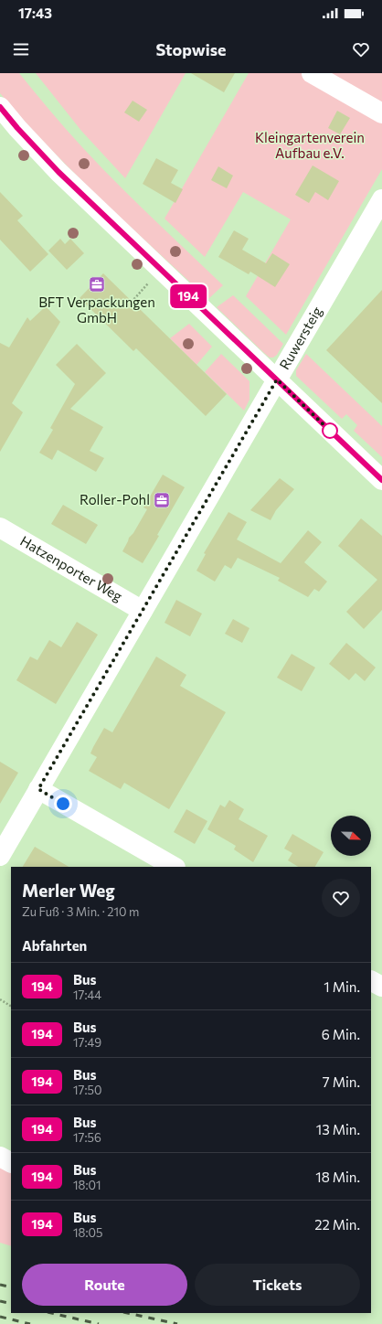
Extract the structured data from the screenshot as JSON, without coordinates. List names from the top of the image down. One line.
{"streets":{"street":["Ruwersteig","Hatzenporter Weg"]},"crossings":[["Ruwersteig","Hatzenporter Weg"]],"parks":["Kleingartenverein Aufbau e.V."],"places":{"office":["BFT Verpackungen GmbH","Roller-Pohl"]},"lines":["bus line 194"],"north":"right","page":{"status":"17:43","header":"Stopwise","on_map":"194","heading":[["Merler Weg","Zu Fuß · 3 Min. · 210 m"],"Abfahrten"],"list":[{"mark":"194","name":"Bus","note":"17:44","value":"1 Min."},{"mark":"194","name":"Bus","note":"17:49","value":"6 Min."},{"mark":"194","name":"Bus","note":"17:50","value":"7 Min."},{"mark":"194","name":"Bus","note":"17:56","value":"13 Min."},{"mark":"194","name":"Bus","note":"18:01","value":"18 Min."},{"mark":"194","name":"Bus","note":"18:05","value":"22 Min."}],"buttons":["Route","Tickets"]}}
